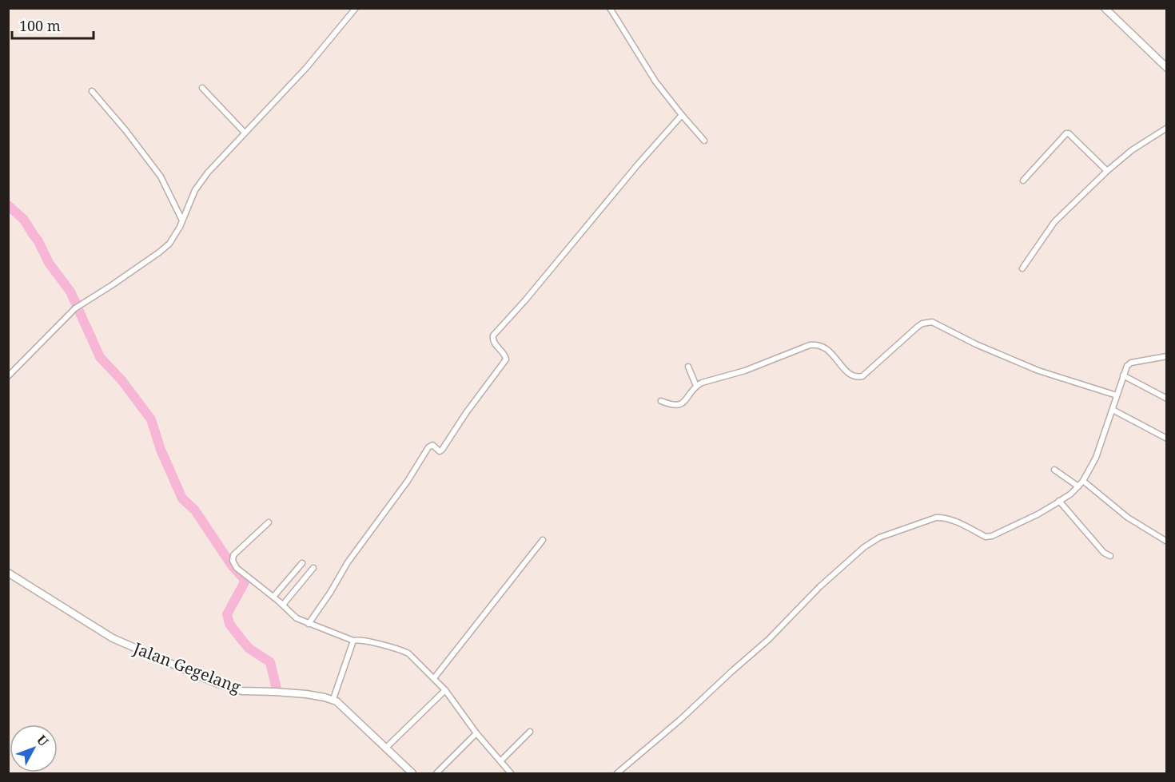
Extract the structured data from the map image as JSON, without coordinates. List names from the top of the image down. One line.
{"streets":{"street":["Jalan Gegelang"]},"scale_bar":"100 m","north":"top right"}
